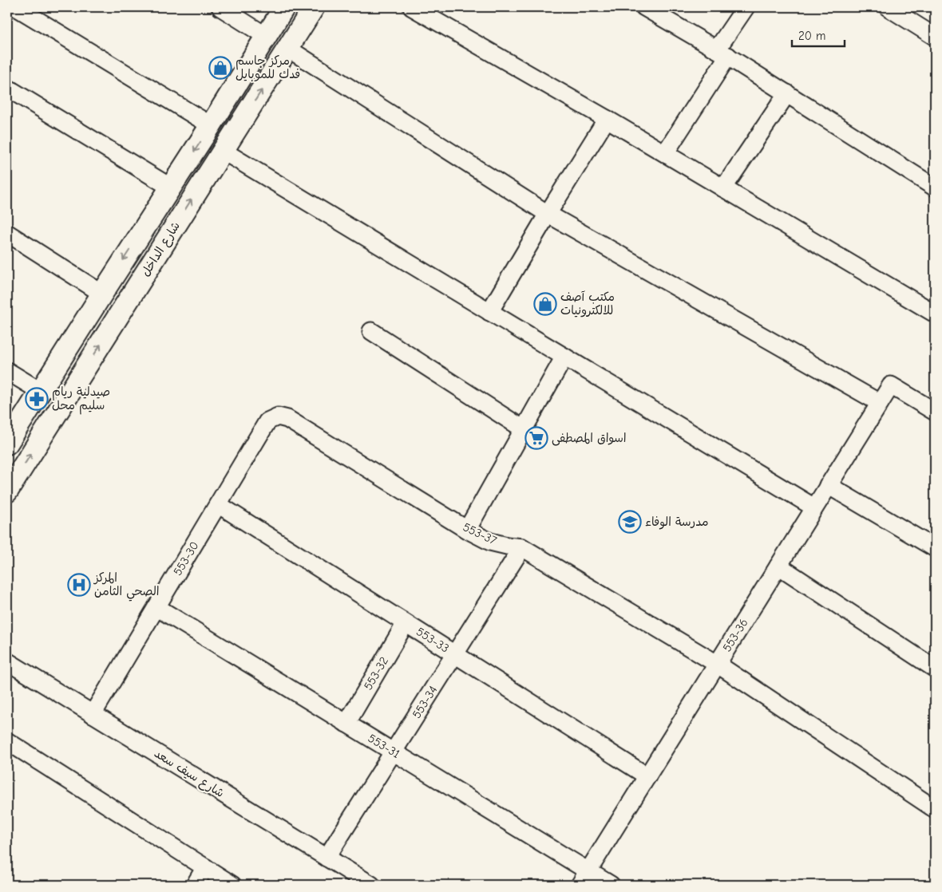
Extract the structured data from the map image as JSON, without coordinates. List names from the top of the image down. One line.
{"streets":{"main road":["شارع الداخل"],"street":["553-37","553-30","553-36","553-33","553-32","553-34","553-31","شارع سيف سعد"]},"crossings":[["553-37","553-30"],["553-37","553-36"],["553-37","553-34"],["553-30","553-33"],["553-30","553-31"],["553-30","شارع سيف سعد"],["553-36","553-33"],["553-36","553-31"],["553-33","553-32"],["553-33","553-34"],["553-32","553-31"],["553-34","553-31"],["553-34","شارع سيف سعد"]],"places":{"shop":["مركز جاسم فدك للموبايل","مكتب آصف للالكترونيات"],"pharmacy":["صيدلية ريام سليم محل"],"supermarket":["اسواق المصطفى"],"school or university":["مدرسة الوفاء"],"hospital":["المركز الصحي الثامن"]},"scale_bar":"20 m"}
